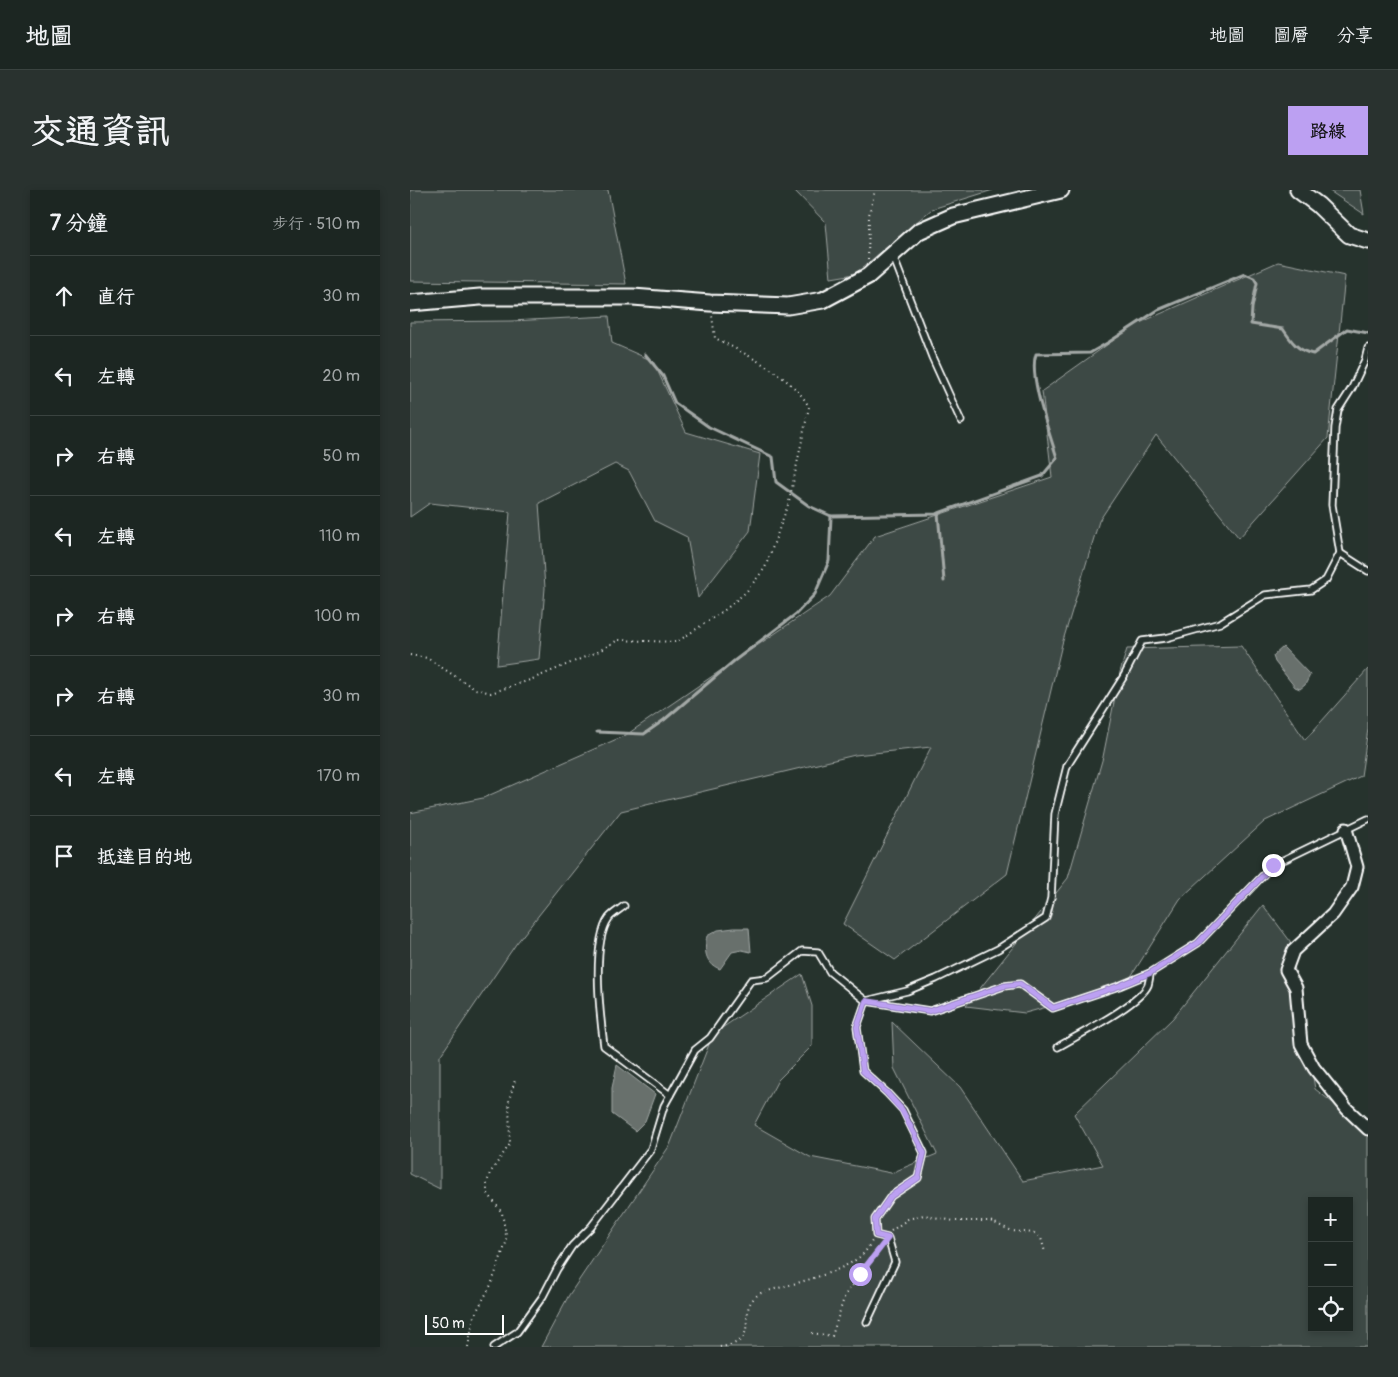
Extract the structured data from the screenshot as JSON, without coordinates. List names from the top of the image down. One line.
{"scale_bar":"50 m","page":{"header":"地圖","nav":["地圖","圖層","分享"],"buttons":"路線","title":"交通資訊","heading":["7 分鐘","步行 · 510 m"],"list":[["直行","30 m"],["左轉","20 m"],["右轉","50 m"],["左轉","110 m"],["右轉","100 m"],["右轉","30 m"],["左轉","170 m"],"抵達目的地"],"map_buttons":["+","−"],"scale":"50 m"}}
